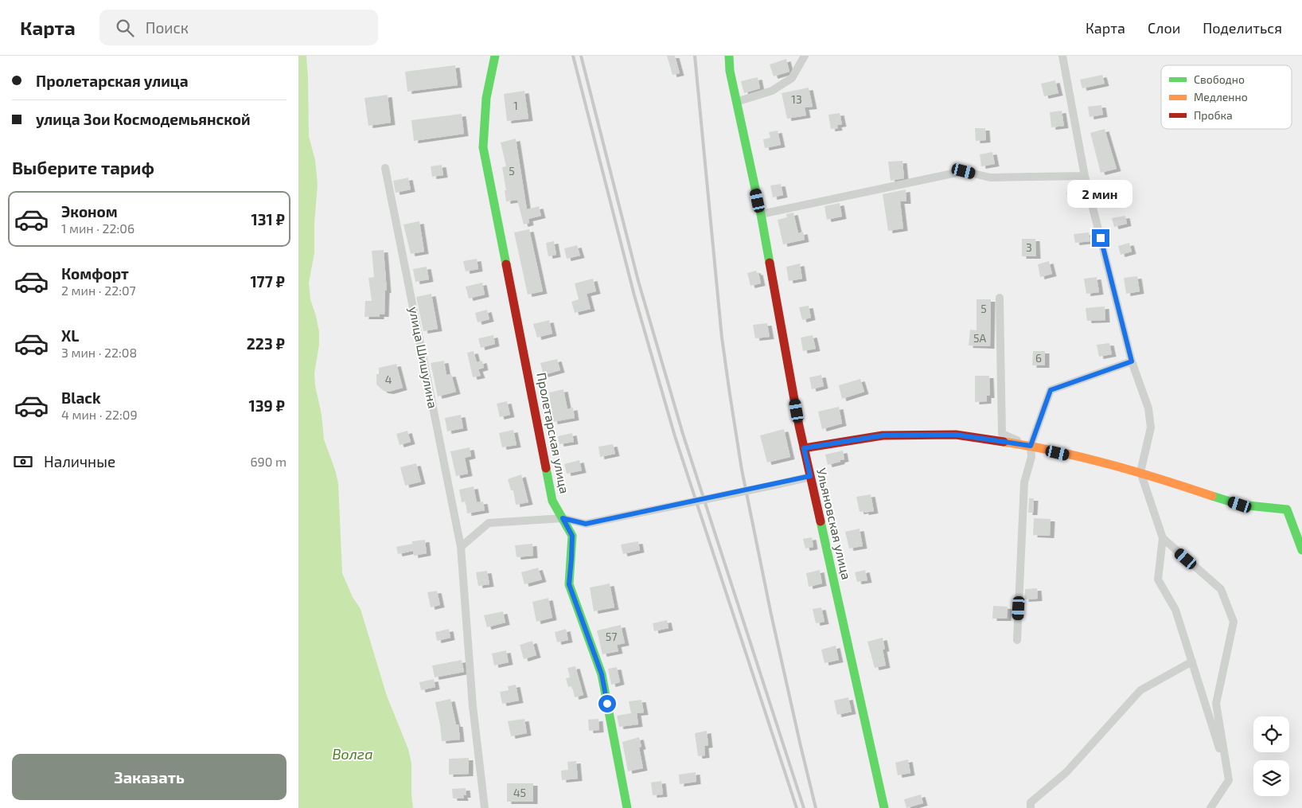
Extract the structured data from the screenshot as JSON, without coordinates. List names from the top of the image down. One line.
{"streets":{"street":["улица Шишулина","Пролетарская улица","Ульяновская улица"]},"water":["Волга"],"house_numbers":["13","1","5","3","5","5А","6","4","57","45"],"legend":["Свободно","Медленно","Пробка"],"page":{"header":"Карта","search":"Поиск","nav":["Карта","Слои","Поделиться"],"banner":["Пролетарская улица","улица Зои Космодемьянской"],"heading":"Выберите тариф","bubble":"2 мин","list":[{"name":"Эконом","note":"1 мин · 22:06","value":"131 ₽"},{"name":"Комфорт","note":"2 мин · 22:07","value":"177 ₽"},{"name":"XL","note":"3 мин · 22:08","value":"223 ₽"},{"name":"Black","note":"4 мин · 22:09","value":"139 ₽"}],"pay":["Наличные","690 m"],"buttons":"Заказать"}}
